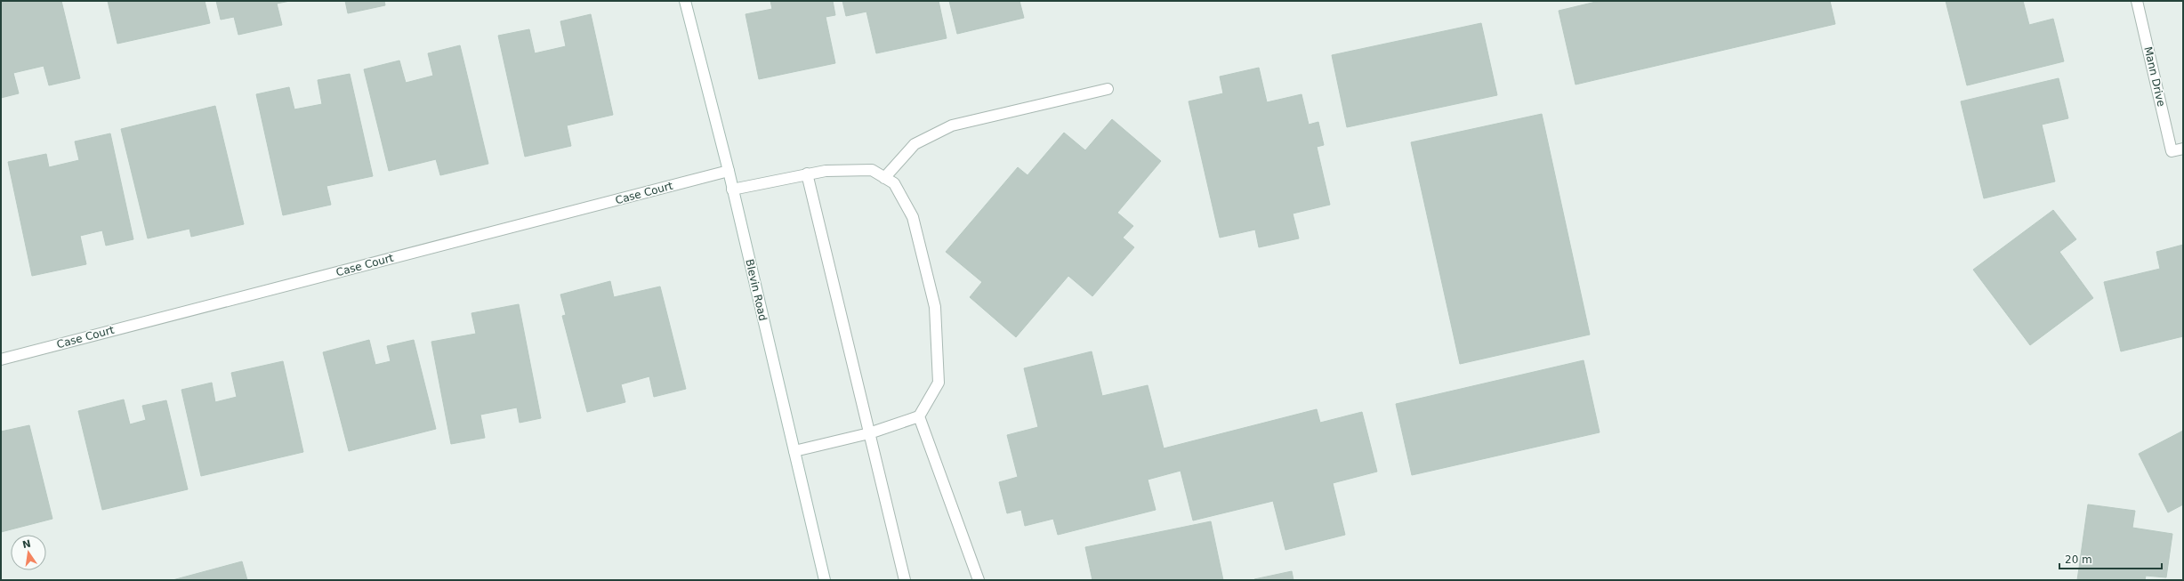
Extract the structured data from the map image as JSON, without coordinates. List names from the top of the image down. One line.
{"streets":{"street":["Mann Drive","Case Court","Blevin Road"]},"crossings":[["Case Court","Blevin Road"]],"scale_bar":"20 m","north":"top"}
